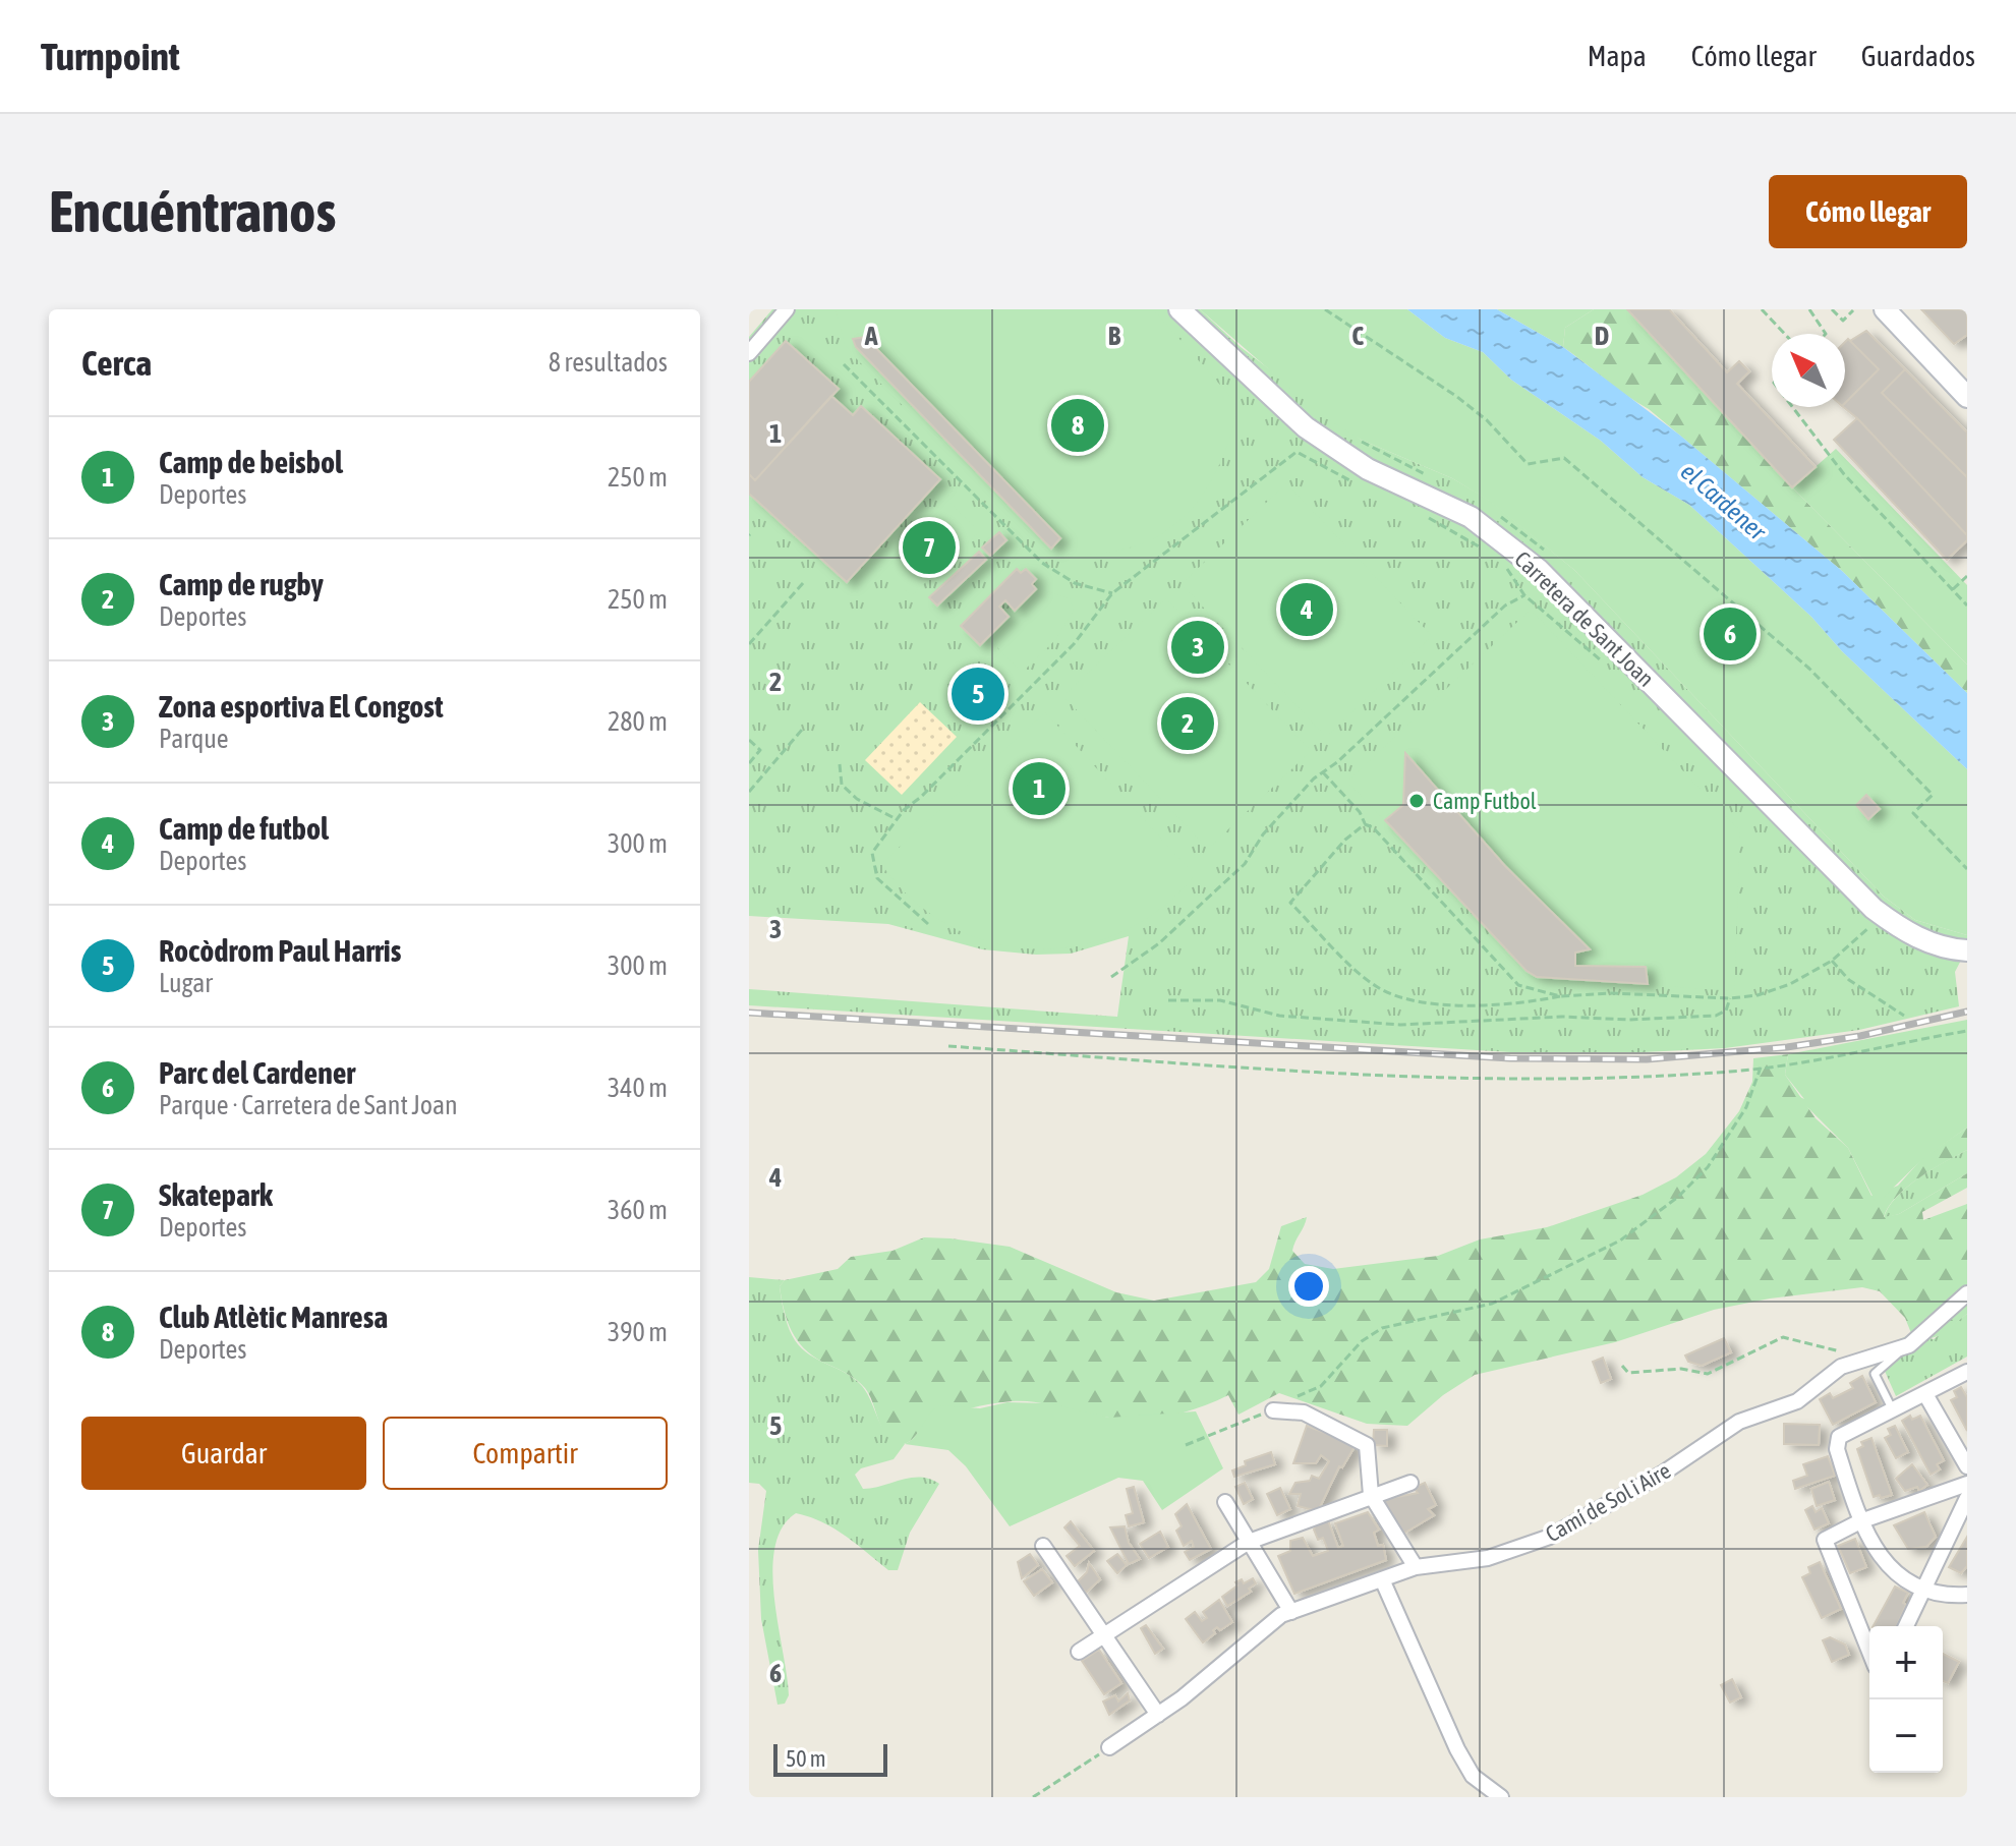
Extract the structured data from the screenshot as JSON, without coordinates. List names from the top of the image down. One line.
{"streets":{"street":["Carretera de Sant Joan","Camí de Sol i Aire"]},"water":["el Cardener"],"places":["Camp Futbol"],"scale_bar":"50 m","north":"top left","page":{"header":"Turnpoint","nav":["Mapa","Cómo llegar","Guardados"],"buttons":["Cómo llegar",["Guardar","Compartir"]],"title":"Encuéntranos","heading":["Cerca","8 resultados"],"pins":["8","7","4","6","3","5","2","1"],"list":[{"mark":"1","name":"Camp de beisbol","note":"Deportes","value":"250 m"},{"mark":"2","name":"Camp de rugby","note":"Deportes","value":"250 m"},{"mark":"3","name":"Zona esportiva El Congost","note":"Parque","value":"280 m"},{"mark":"4","name":"Camp de futbol","note":"Deportes","value":"300 m"},{"mark":"5","name":"Rocòdrom Paul Harris","note":"Lugar","value":"300 m"},{"mark":"6","name":"Parc del Cardener","note":"Parque · Carretera de Sant Joan","value":"340 m"},{"mark":"7","name":"Skatepark","note":"Deportes","value":"360 m"},{"mark":"8","name":"Club Atlètic Manresa","note":"Deportes","value":"390 m"}],"map_buttons":["+","−"],"scale":"50 m"},"grid":{"columns":["A","B","C","D"],"rows":["1","2","3","4","5","6"]}}
